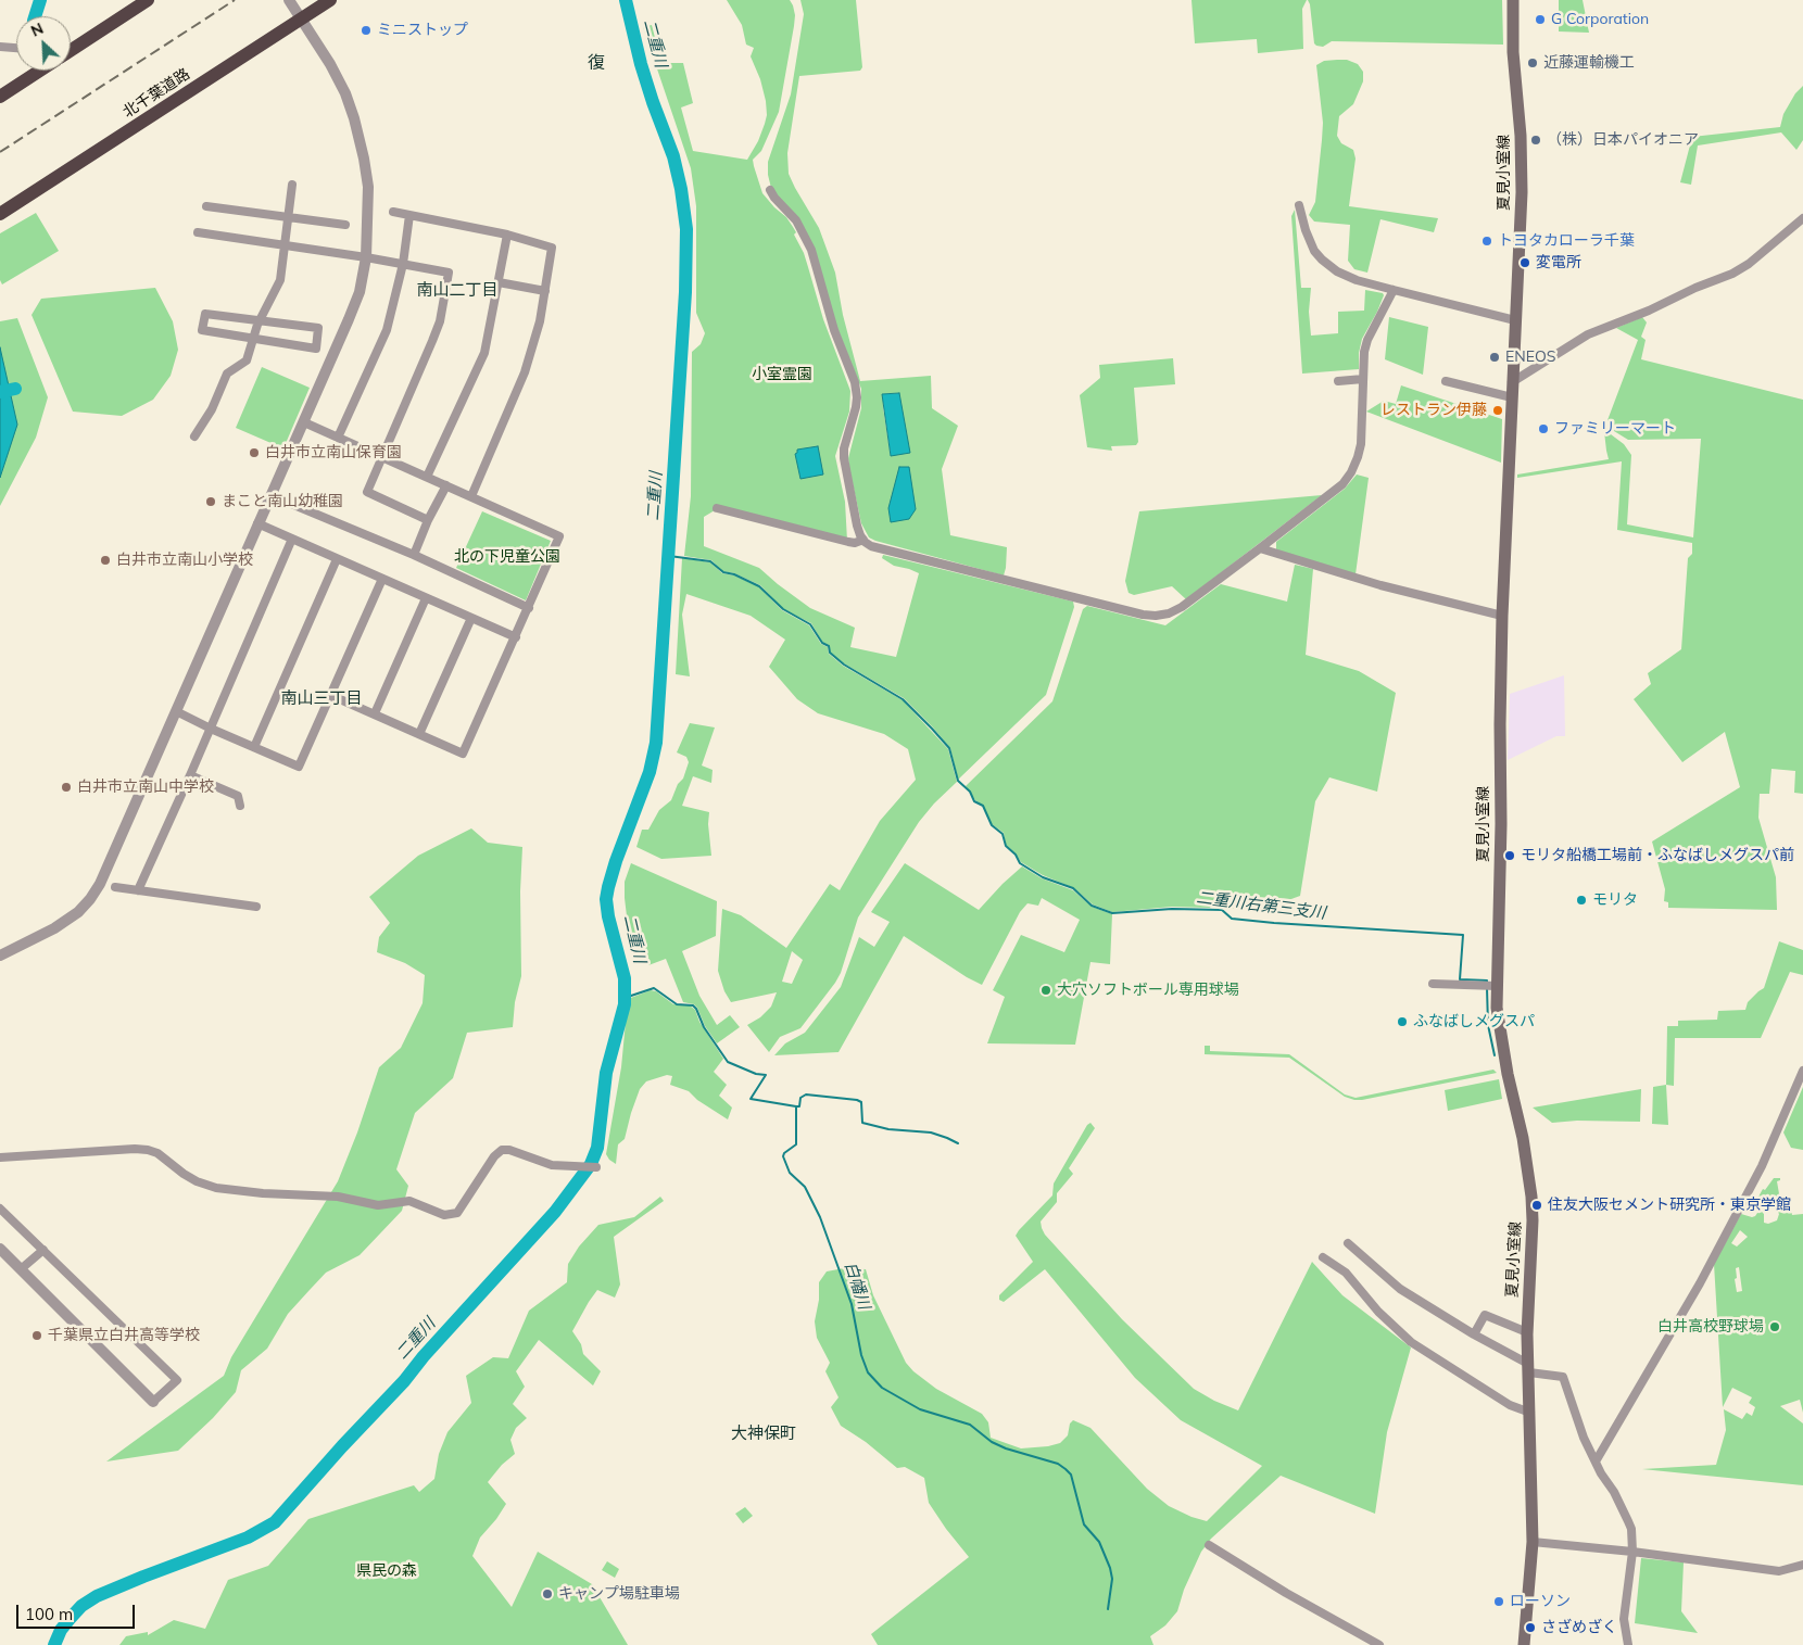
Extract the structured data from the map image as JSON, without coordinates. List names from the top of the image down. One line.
{"streets":{"highway":["北千葉道路"],"main road":["夏見小室線"]},"districts":["復","南山二丁目","南山三丁目","大神保町"],"water":["二重川","二重川右第三支川","白幡川"],"parks":["小室霊園","北の下児童公園","県民の森"],"places":["G Corporation","ミニストップ","近藤運輸機工","（株）日本パイオニア","トヨタカローラ千葉","変電所","ENEOS","レストラン伊藤","ファミリーマート","白井市立南山保育園","まこと南山幼稚園","白井市立南山小学校","白井市立南山中学校","モリタ船橋工場前・ふなばしメグスパ前","モリタ","大穴ソフトボール専用球場","ふなばしメグスパ","住友大阪セメント研究所・東京学館","白井高校野球場","千葉県立白井高等学校","キャンプ場駐車場","ローソン","さざめざく"],"scale_bar":"100 m","north":"top left"}
